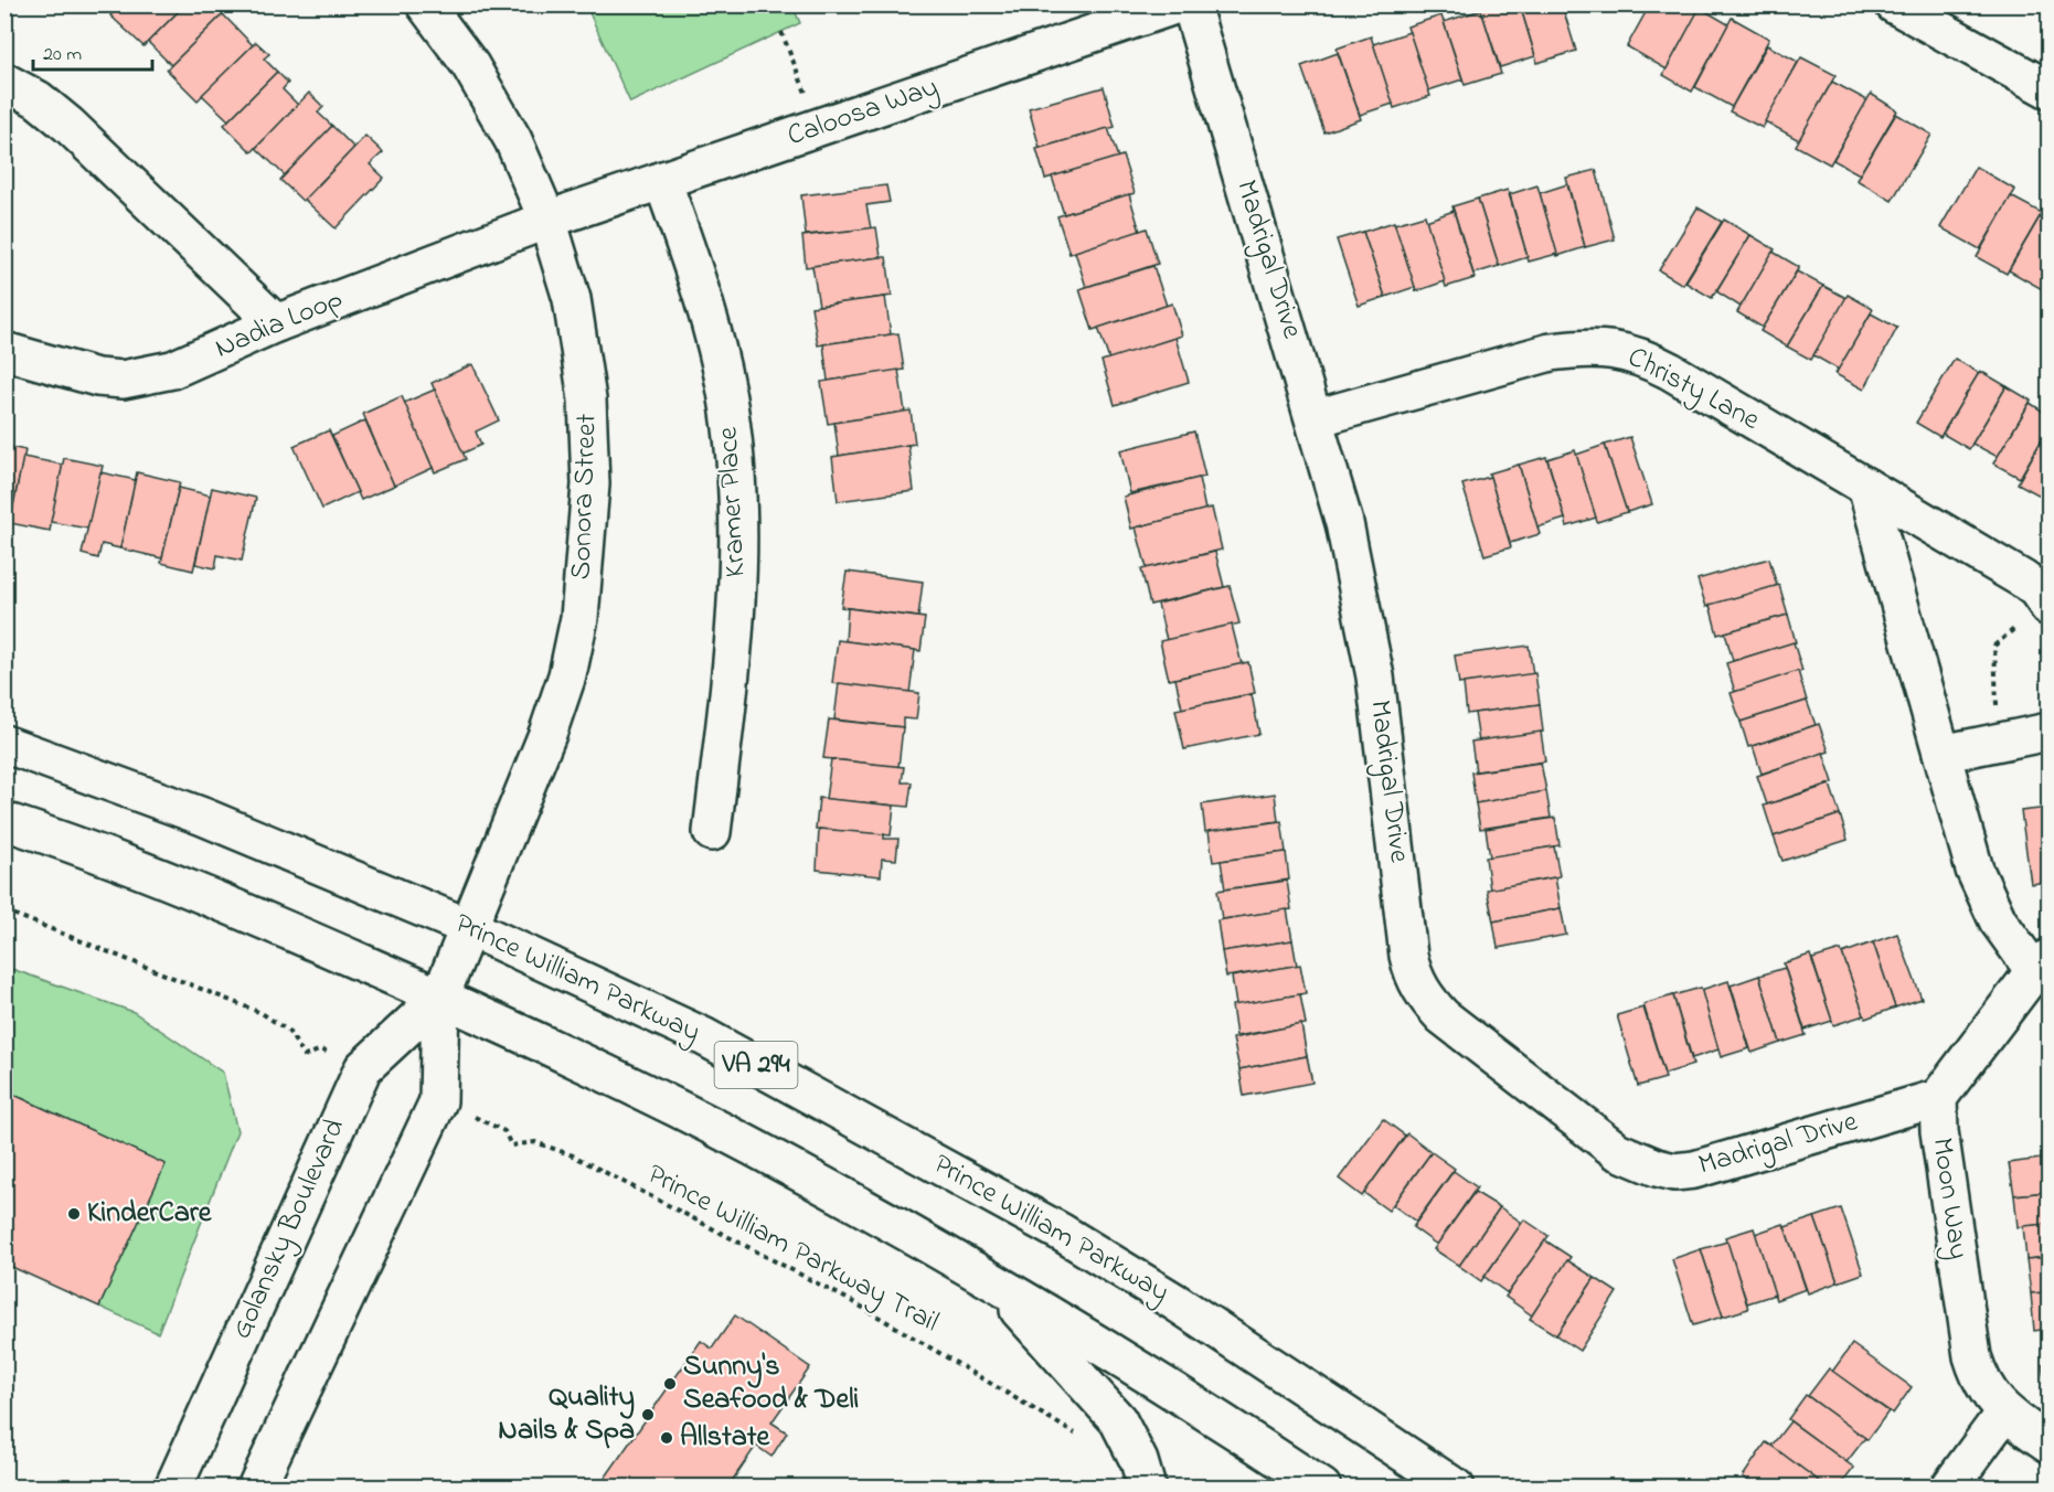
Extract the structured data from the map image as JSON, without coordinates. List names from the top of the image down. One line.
{"streets":{"main road":["Caloosa Way","Madrigal Drive","Nadia Loop","Christy Lane","Sonora Street","Kramer Place","Prince William Parkway","VA 294","Moon Way","Golansky Boulevard"],"path":["Prince William Parkway Trail"]},"crossings":[["Caloosa Way","Nadia Loop"],["Caloosa Way","Sonora Street"],["Caloosa Way","Kramer Place"],["Madrigal Drive","Christy Lane"],["Madrigal Drive","Moon Way"],["Nadia Loop","Sonora Street"],["Sonora Street","Prince William Parkway"],["Sonora Street","Golansky Boulevard"],["Prince William Parkway","Golansky Boulevard"],["VA 294","Golansky Boulevard"]],"places":["KinderCare","Sunny's Seafood & Deli","Quality Nails & Spa","Allstate"],"scale_bar":"20 m"}
